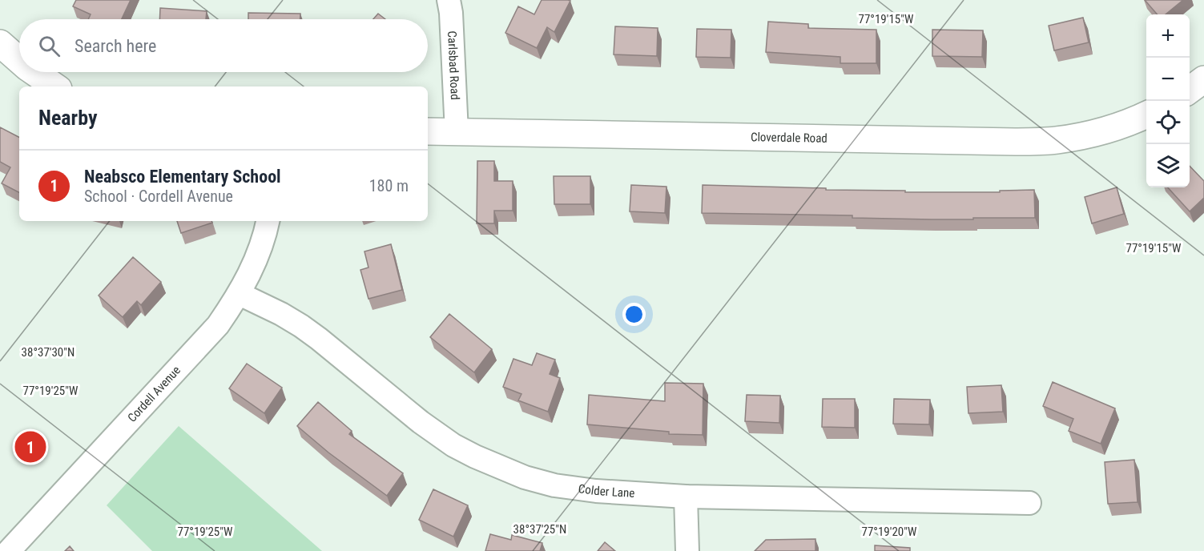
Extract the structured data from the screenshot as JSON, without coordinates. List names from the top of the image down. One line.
{"streets":{"street":["Carlsbad Road","Cloverdale Road","Cordell Avenue","Colder Lane"]},"crossings":[["Carlsbad Road","Cloverdale Road"],["Cordell Avenue","Colder Lane"]],"page":{"map_buttons":["+","−"],"search":"Search here","heading":"Nearby","list":[{"mark":"1","name":"Neabsco Elementary School","note":"School · Cordell Avenue","value":"180 m"}],"pins":"1"},"coordinates":["77°19'15\"W","38°37'30\"N","77°19'25\"W","38°37'25\"N","77°19'20\"W"]}
